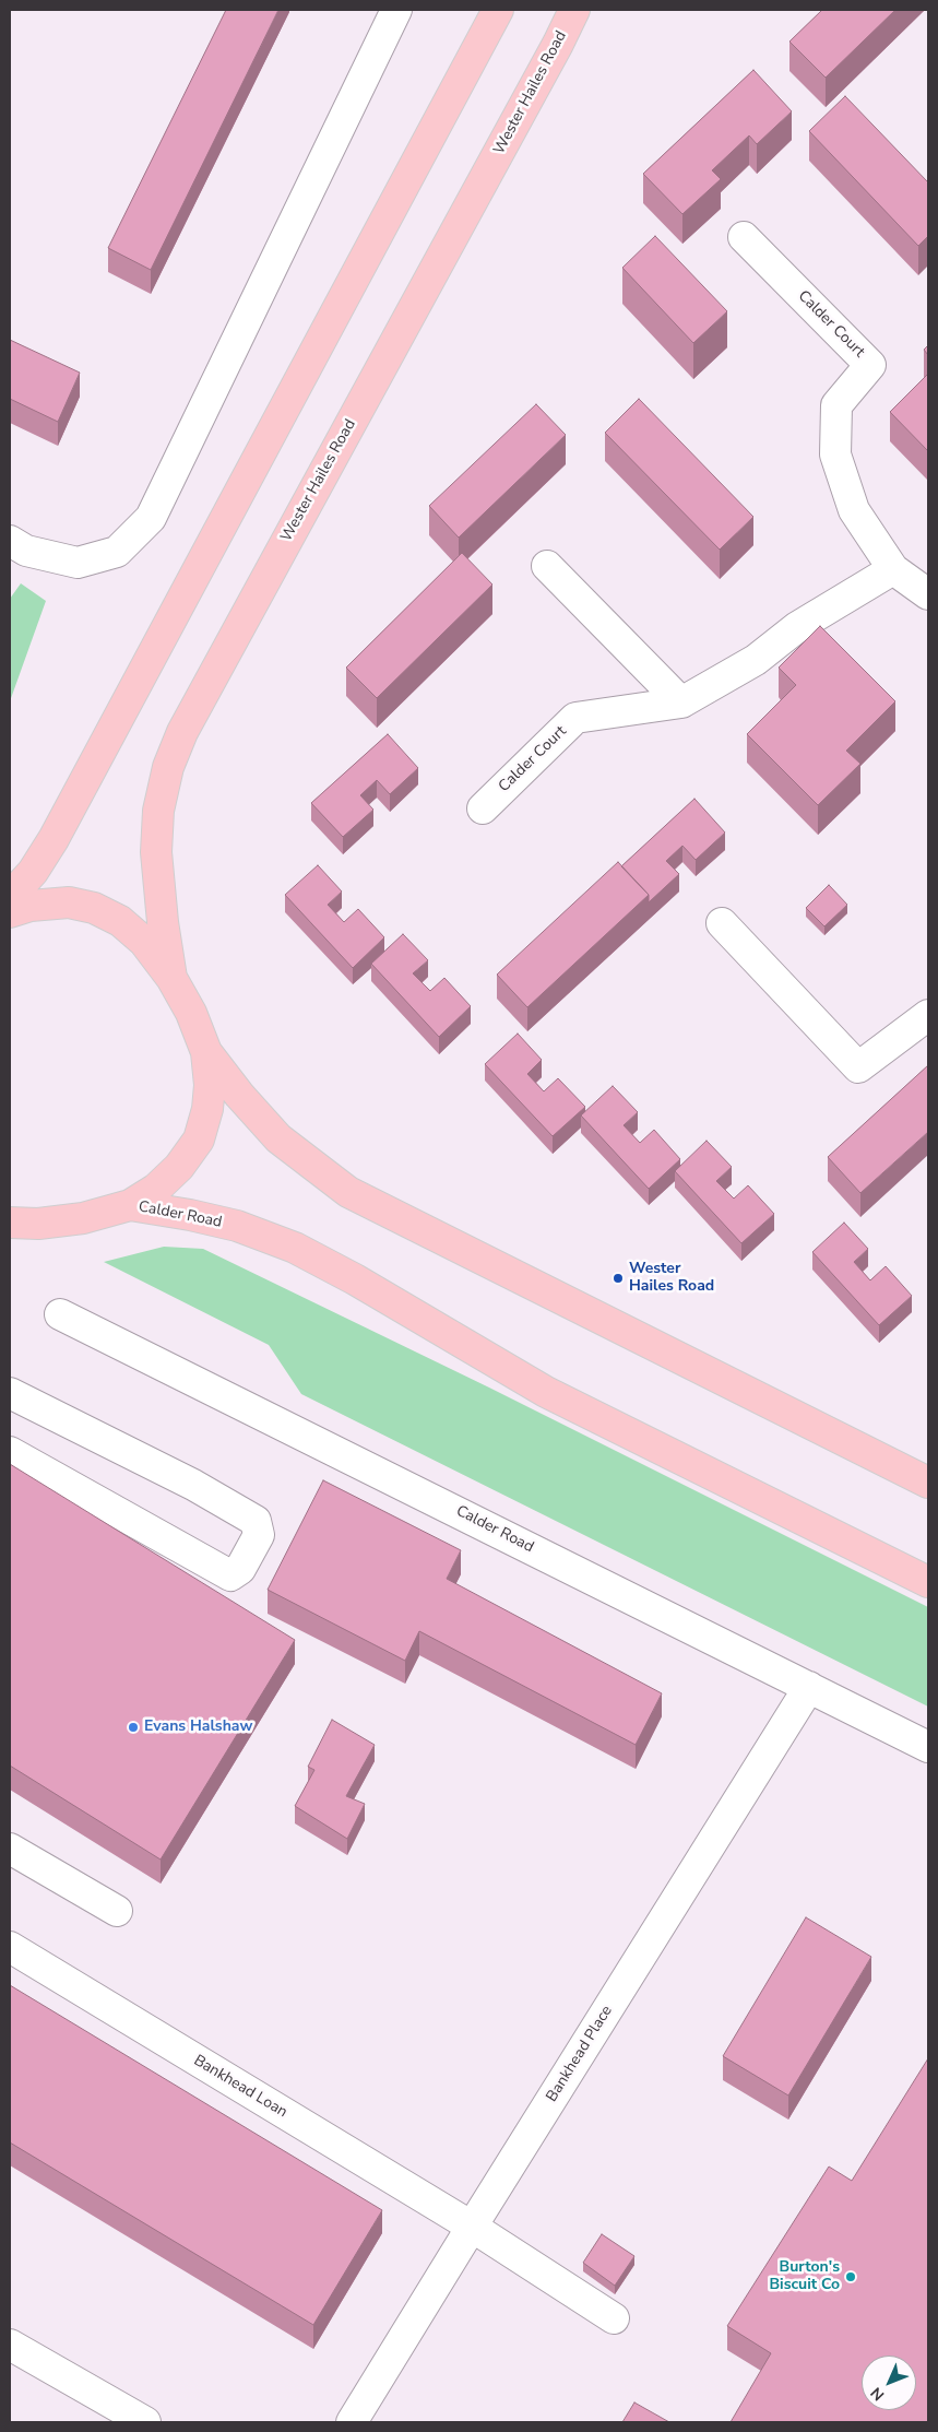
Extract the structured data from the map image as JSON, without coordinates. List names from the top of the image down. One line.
{"streets":{"main road":["Wester Hailes Road","Calder Road"],"street":["Calder Court","Bankhead Place","Bankhead Loan"]},"crossings":[["Calder Road","Bankhead Place"],["Bankhead Place","Bankhead Loan"]],"places":["Wester Hailes Road","Evans Halshaw","Burton's Biscuit Co"],"north":"bottom left"}
